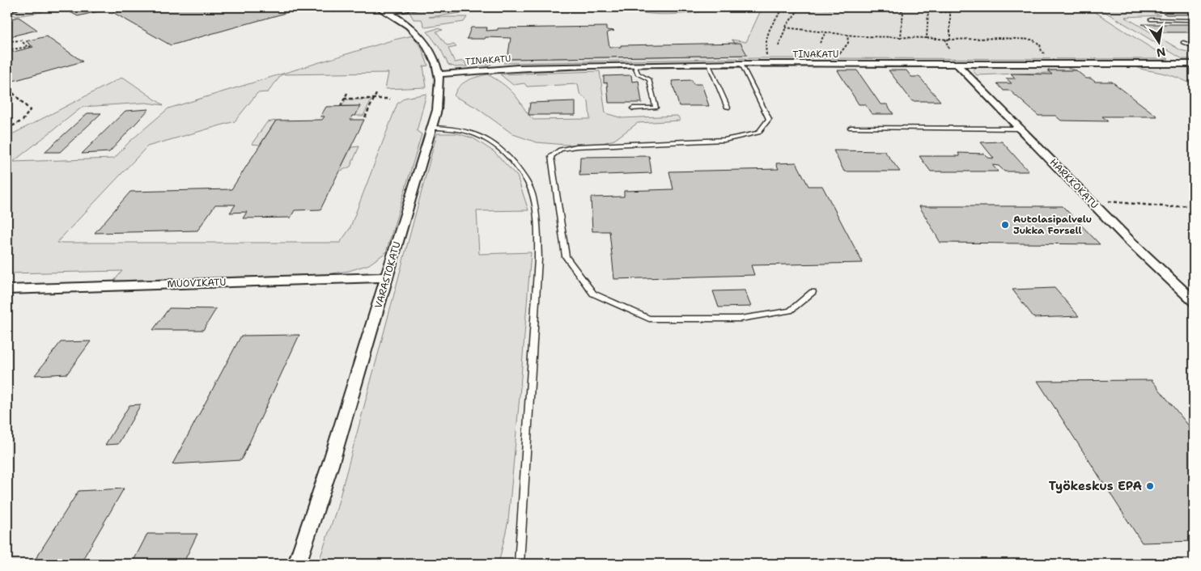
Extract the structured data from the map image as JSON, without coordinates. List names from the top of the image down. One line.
{"streets":{"street":["TINAKATU","HARKKOKATU","VARASTOKATU","MUOVIKATU"]},"crossings":[["TINAKATU","HARKKOKATU"],["TINAKATU","VARASTOKATU"],["VARASTOKATU","MUOVIKATU"]],"places":["Autolasipalvelu Jukka Forsell","Työkeskus EPA"],"north":"bottom"}
